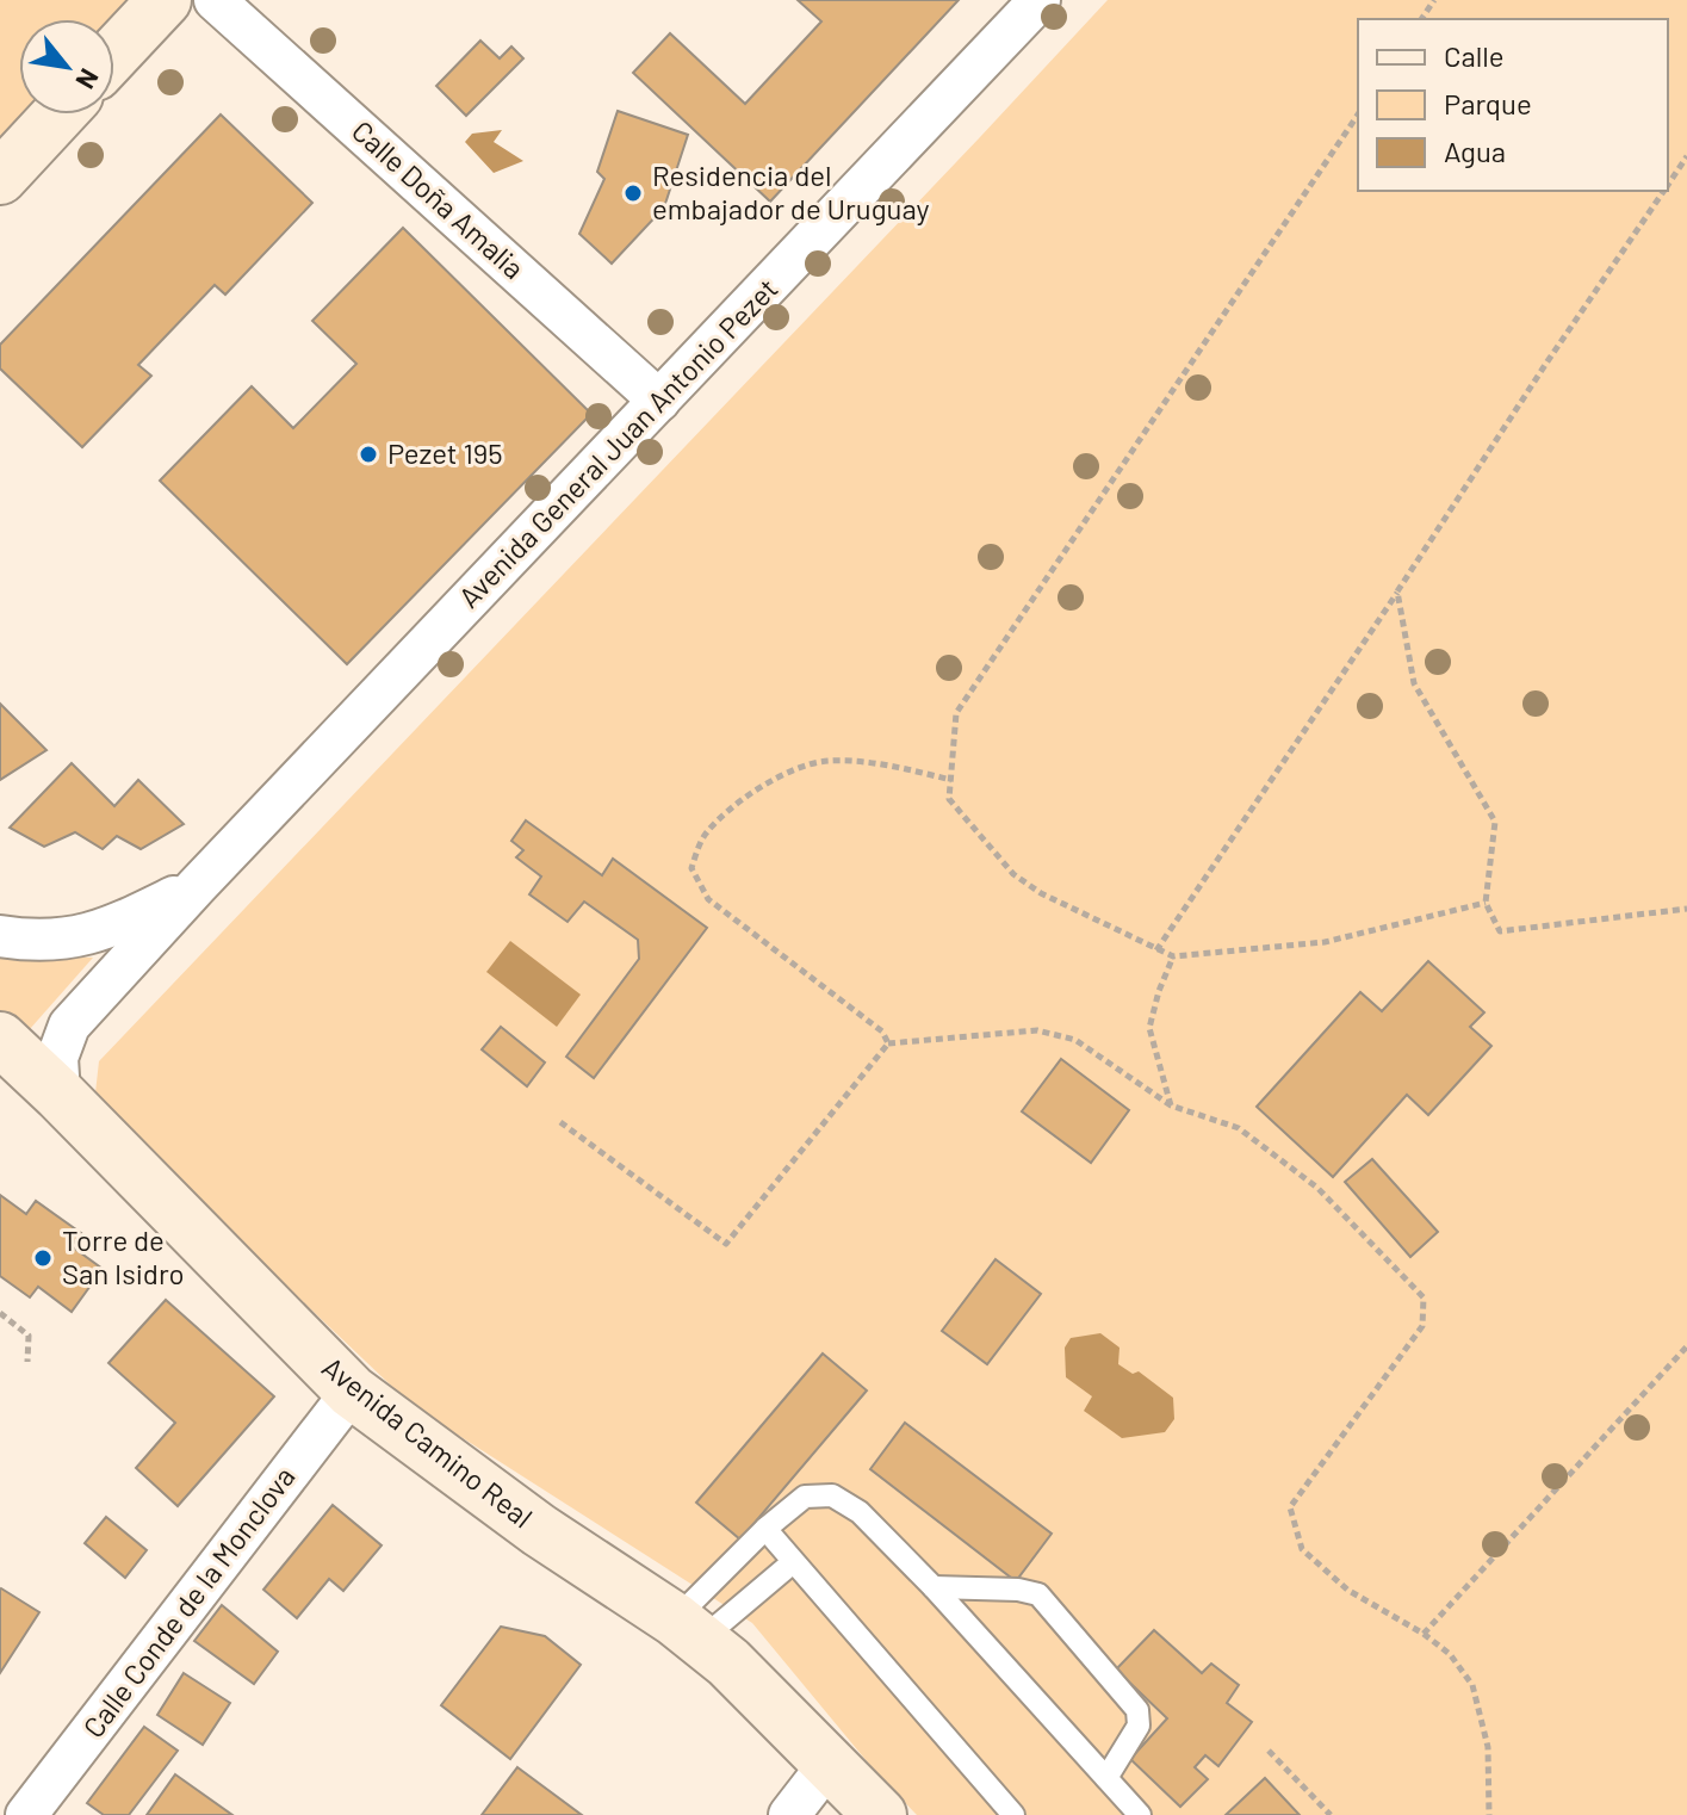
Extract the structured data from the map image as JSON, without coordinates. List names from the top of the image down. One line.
{"streets":{"main road":["Avenida Camino Real"],"street":["Calle Doña Amalia","Avenida General Juan Antonio Pezet","Calle Conde de la Monclova"]},"crossings":[["Calle Doña Amalia","Avenida General Juan Antonio Pezet"],["Avenida General Juan Antonio Pezet","Avenida Camino Real"],["Avenida Camino Real","Calle Conde de la Monclova"]],"places":["Residencia del embajador de Uruguay","Pezet 195","Torre de San Isidro"],"legend":["Calle","Parque","Agua"],"north":"bottom right"}
